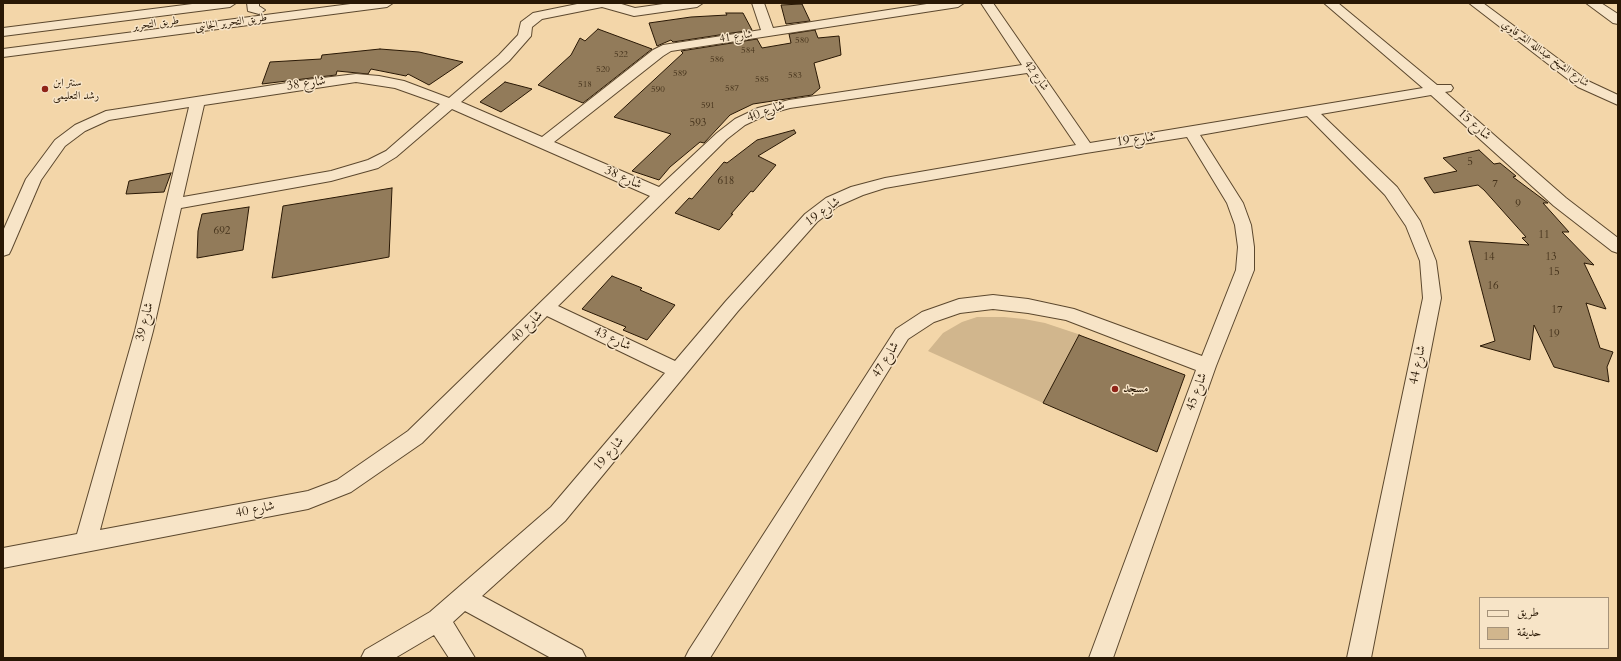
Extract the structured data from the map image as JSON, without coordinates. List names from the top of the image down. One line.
{"streets":{"street":["طريق التحرير الجانبى","طريق التحرير","شارع 41","شارع الشيخ عبدالله الشرقاوي","شارع 42","شارع 38","شارع 40","شارع 15","شارع 19","شارع 39","شارع 43","شارع 47","شارع 44","شارع 45"]},"crossings":[["شارع 41","شارع 38"],["شارع 42","شارع 40"],["شارع 42","شارع 19"],["شارع 38","شارع 40"],["شارع 38","شارع 39"],["شارع 40","شارع 39"],["شارع 40","شارع 43"],["شارع 15","شارع 19"],["شارع 19","شارع 43"],["شارع 19","شارع 44"],["شارع 19","شارع 45"],["شارع 47","شارع 45"]],"places":["سنتر ابن رشد التعليمى","مسجد"],"house_numbers":["580","584","522","586","520","589","583","585","518","587","590","591","593","5","618","7","9","692","11","14","13","15","16","17","19"],"legend":["طريق","حديقة"]}
